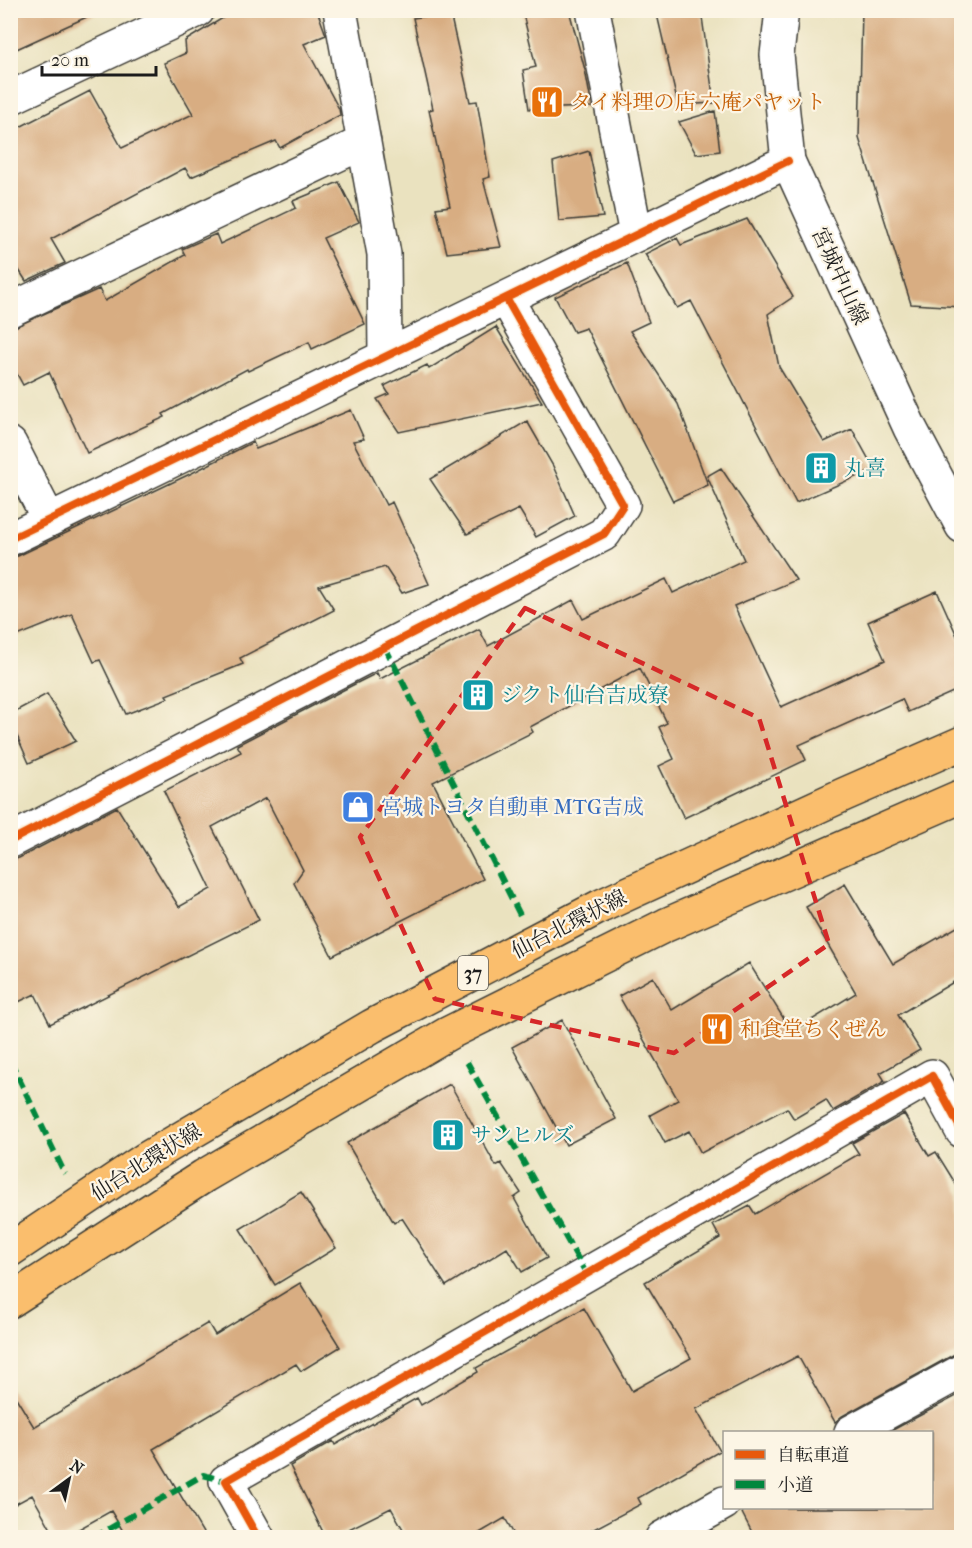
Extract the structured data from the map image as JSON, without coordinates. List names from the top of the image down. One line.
{"streets":{"main road":["仙台北環状線","37"],"street":["宮城中山線"]},"places":{"restaurant":["タイ料理の店 六庵パヤット","和食堂ちくぜん"],"building":["丸喜","ジクト仙台吉成寮","サンヒルズ"],"shop":["宮城トヨタ自動車 MTG吉成"]},"legend":["自転車道","小道"],"scale_bar":"20 m","north":"top right"}
